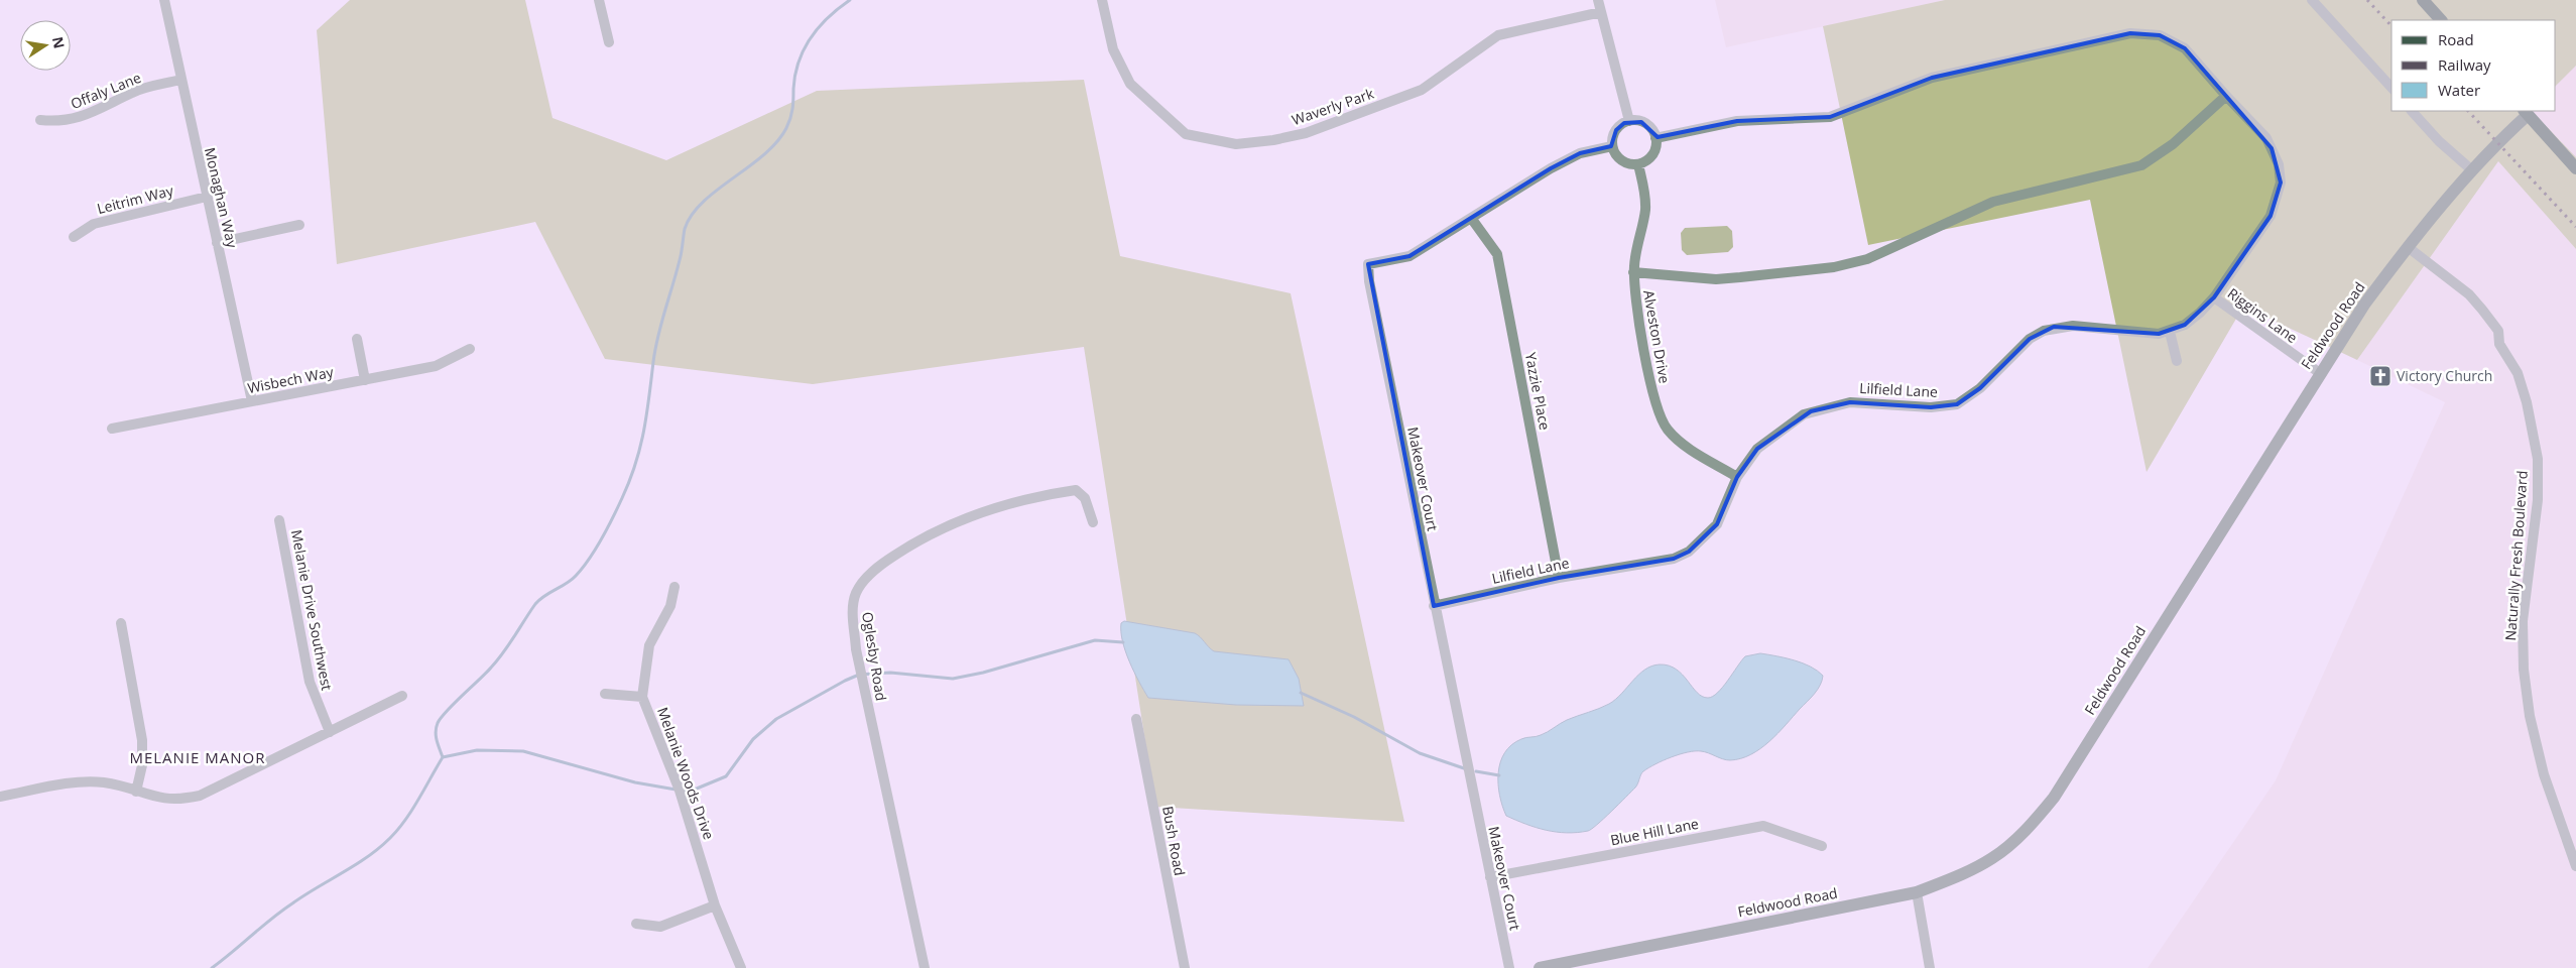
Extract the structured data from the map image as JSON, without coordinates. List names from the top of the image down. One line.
{"streets":{"street":["Offaly Lane","Waverly Park","Monaghan Way","Leitrim Way","Riggins Lane","Feldwood Road","Alveston Drive","Wisbech Way","Lilfield Lane","Yazzie Place","Makeover Court","Naturally Fresh Boulevard","Melanie Drive Southwest","Oglesby Road","Melanie Woods Drive","Blue Hill Lane","Bush Road"]},"crossings":[["Offaly Lane","Monaghan Way"],["Monaghan Way","Leitrim Way"],["Monaghan Way","Wisbech Way"],["Riggins Lane","Feldwood Road"],["Riggins Lane","Lilfield Lane"],["Feldwood Road","Naturally Fresh Boulevard"],["Alveston Drive","Lilfield Lane"],["Alveston Drive","Makeover Court"],["Lilfield Lane","Yazzie Place"],["Lilfield Lane","Makeover Court"],["Yazzie Place","Makeover Court"],["Makeover Court","Blue Hill Lane"]],"districts":["MELANIE MANOR"],"places":{"church":["Victory Church"]},"legend":["Road","Railway","Water"],"north":"right"}
